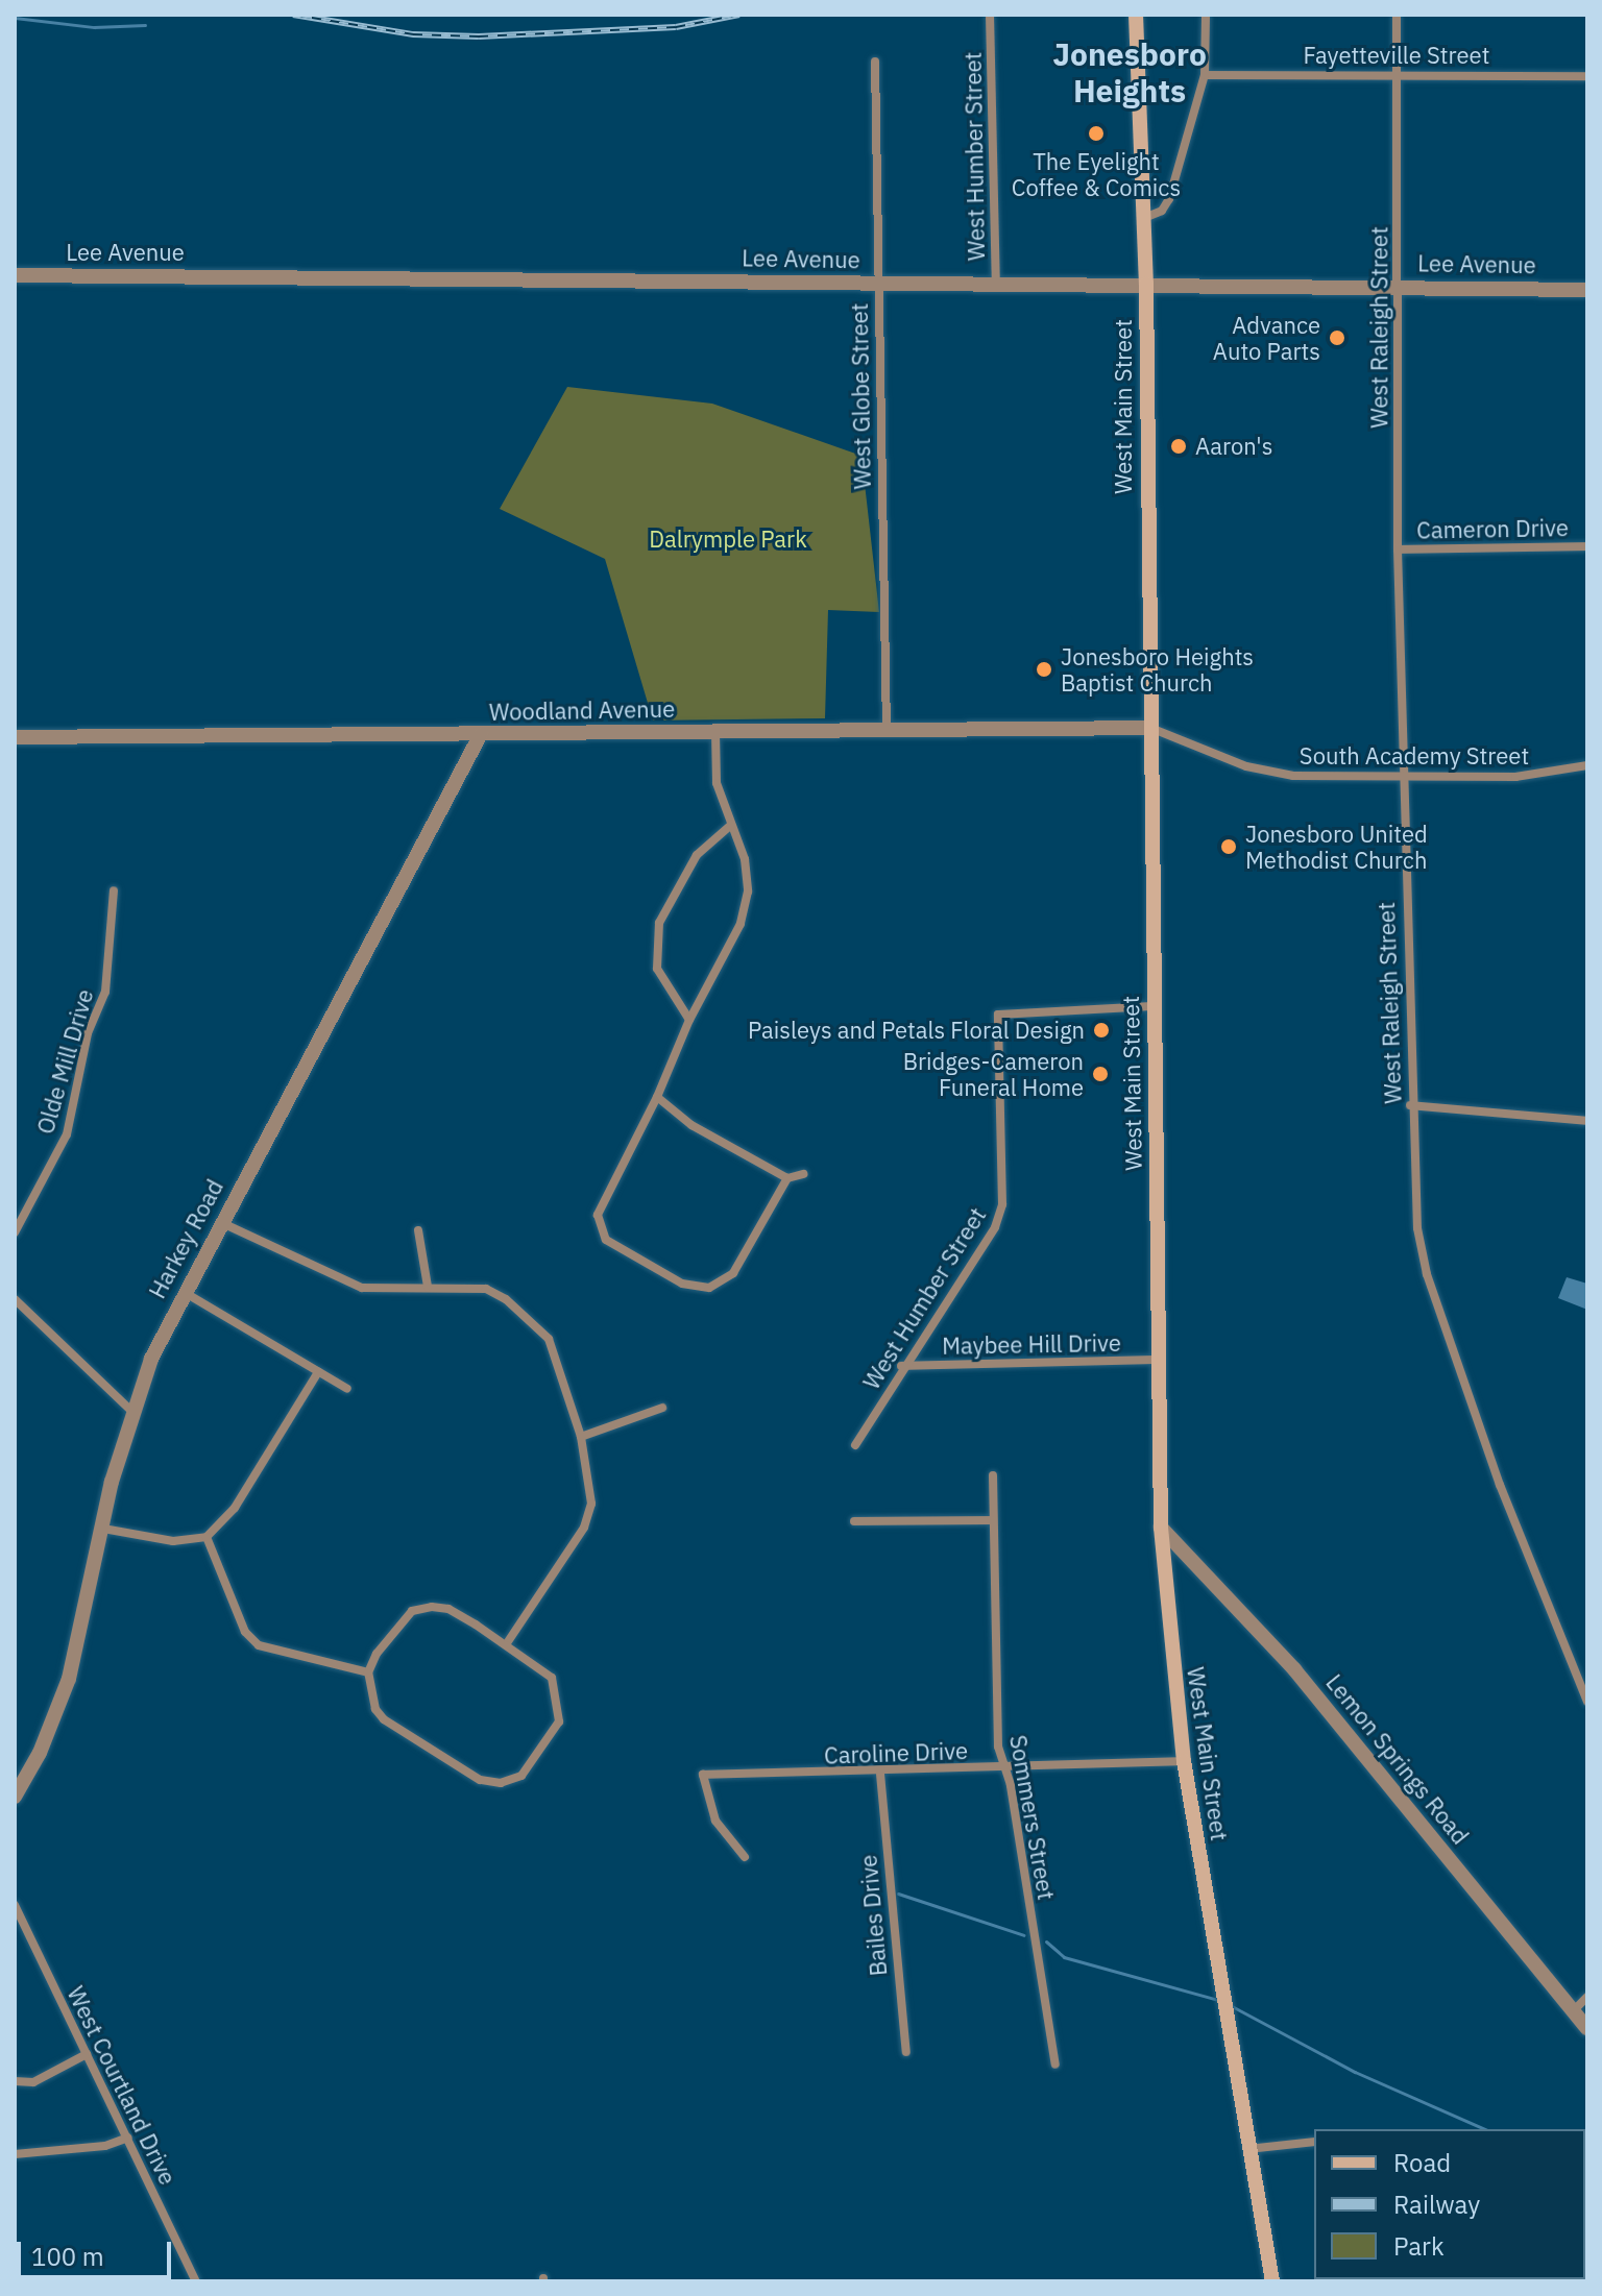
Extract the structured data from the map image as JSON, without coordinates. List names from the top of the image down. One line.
{"streets":{"main road":["West Main Street"],"street":["Fayetteville Street","West Humber Street","Lee Avenue","West Raleigh Street","West Globe Street","Cameron Drive","Woodland Avenue","South Academy Street","Olde Mill Drive","Harkey Road","Maybee Hill Drive","Caroline Drive","Lemon Springs Road","Sommers Street","Bailes Drive","West Courtland Drive"]},"crossings":[["Fayetteville Street","West Raleigh Street"],["West Humber Street","Lee Avenue"],["West Humber Street","West Main Street"],["West Humber Street","Maybee Hill Drive"],["Lee Avenue","West Raleigh Street"],["Lee Avenue","West Globe Street"],["Lee Avenue","West Main Street"],["West Raleigh Street","Cameron Drive"],["West Raleigh Street","South Academy Street"],["West Globe Street","Woodland Avenue"],["West Main Street","Woodland Avenue"],["West Main Street","South Academy Street"],["West Main Street","Maybee Hill Drive"],["West Main Street","Caroline Drive"],["West Main Street","Lemon Springs Road"],["Woodland Avenue","South Academy Street"],["Woodland Avenue","Harkey Road"],["Caroline Drive","Sommers Street"],["Caroline Drive","Bailes Drive"]],"districts":["Jonesboro Heights"],"parks":["Dalrymple Park"],"places":["The Eyelight Coffee & Comics","Advance Auto Parts","Aaron's","Jonesboro Heights Baptist Church","Jonesboro United Methodist Church","Paisleys and Petals Floral Design","Bridges-Cameron Funeral Home"],"legend":["Road","Railway","Park"],"scale_bar":"100 m"}
